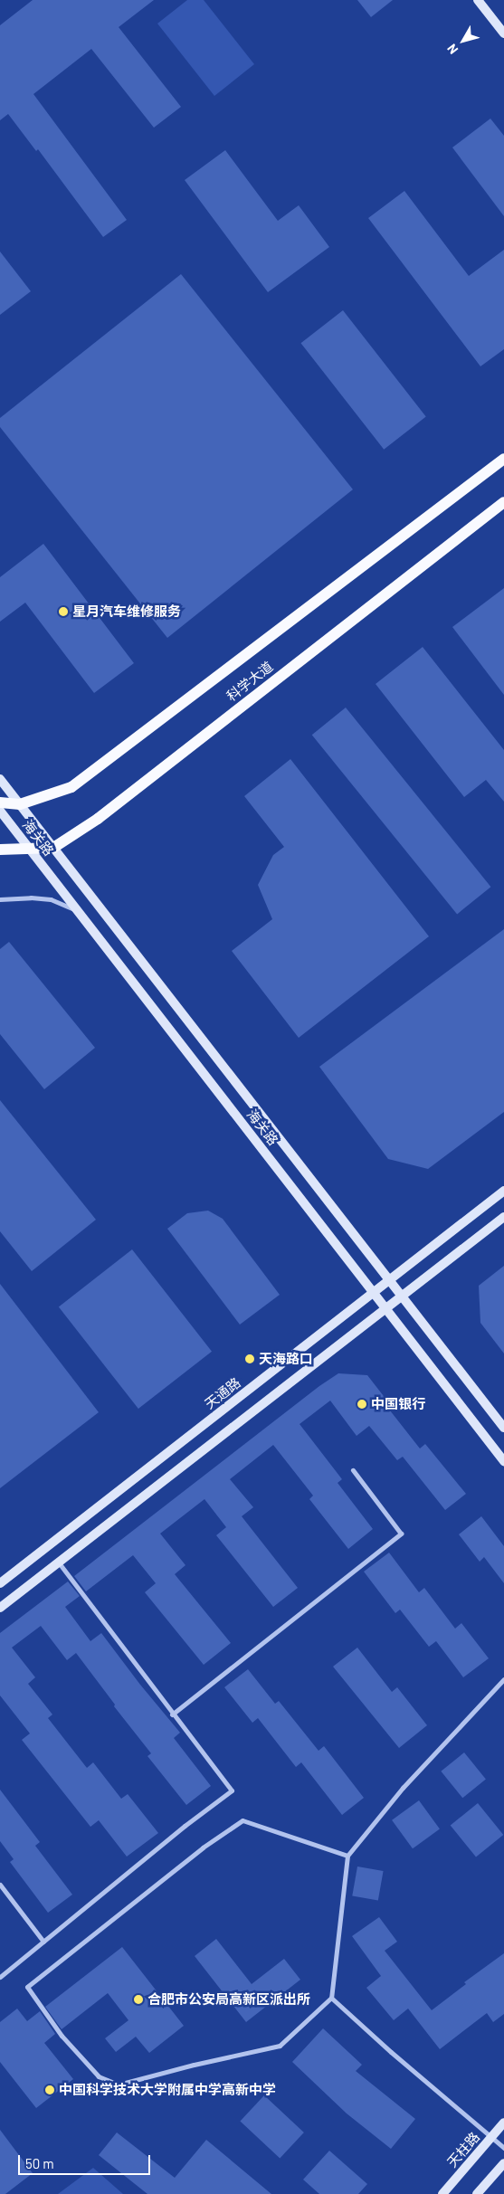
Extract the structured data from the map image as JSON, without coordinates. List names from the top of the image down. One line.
{"streets":{"main road":["科学大道","海关路","天通路","天柱路"]},"crossings":[["科学大道","海关路"],["海关路","天通路"]],"places":["星月汽车维修服务","天海路口","中国银行","合肥市公安局高新区派出所","中国科学技术大学附属中学高新中学"],"scale_bar":"50 m","north":"bottom left"}
